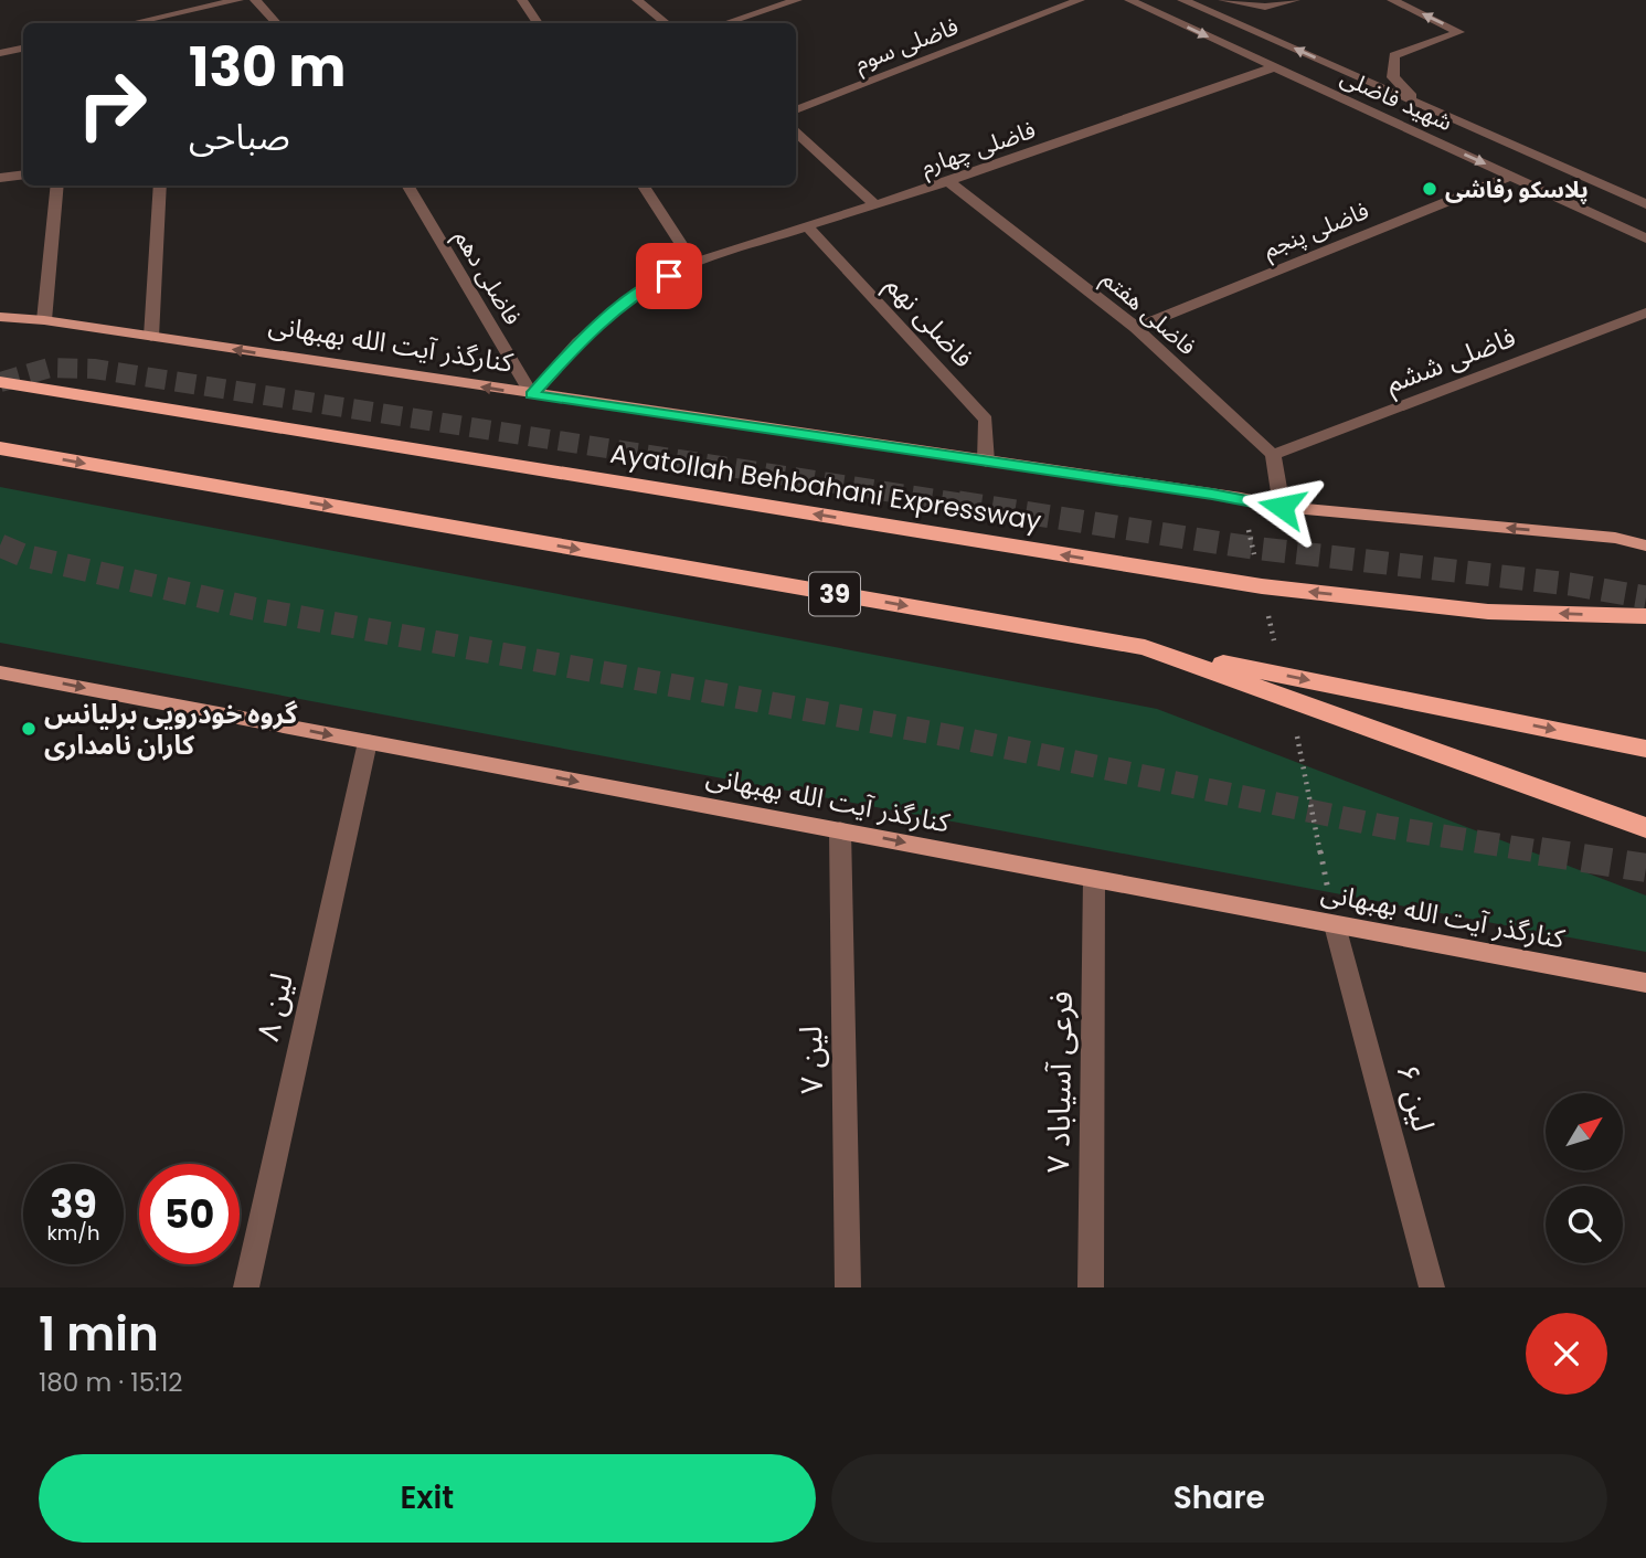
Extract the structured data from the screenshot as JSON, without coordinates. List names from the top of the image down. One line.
{"streets":{"highway":["Ayatollah Behbahani Expressway","39"],"main road":["کنارگذر آیت الله بهبهانی"],"street":["فاضلی سوم","شهید فاضلی","فاضلی چهارم","فاضلی پنجم","فاضلی دهم","فاضلی هفتم","فاضلی نهم","فاضلی ششم","لین ۸","لین ۷","۷ فرعی آسیاباد","لین ۶"]},"crossings":[["شهید فاضلی","فاضلی چهارم"],["شهید فاضلی","فاضلی پنجم"],["فاضلی چهارم","فاضلی دهم"],["فاضلی چهارم","فاضلی هفتم"],["فاضلی چهارم","فاضلی نهم"],["فاضلی چهارم","کنارگذر آیت الله بهبهانی"],["فاضلی پنجم","فاضلی هفتم"],["فاضلی دهم","کنارگذر آیت الله بهبهانی"],["فاضلی هفتم","فاضلی ششم"],["فاضلی نهم","کنارگذر آیت الله بهبهانی"],["کنارگذر آیت الله بهبهانی","لین ۸"],["کنارگذر آیت الله بهبهانی","لین ۷"],["کنارگذر آیت الله بهبهانی","۷ فرعی آسیاباد"],["کنارگذر آیت الله بهبهانی","لین ۶"]],"places":["پلاسکو رفاشی","گروه خودرویی برلیانس کاران نامداری"],"north":"top right","page":{"turn":["130 m","صباحی"],"speed":"39 km/h","limit":"50","heading":["1 min","180 m · 15:12"],"buttons":["Exit","Share"]}}
